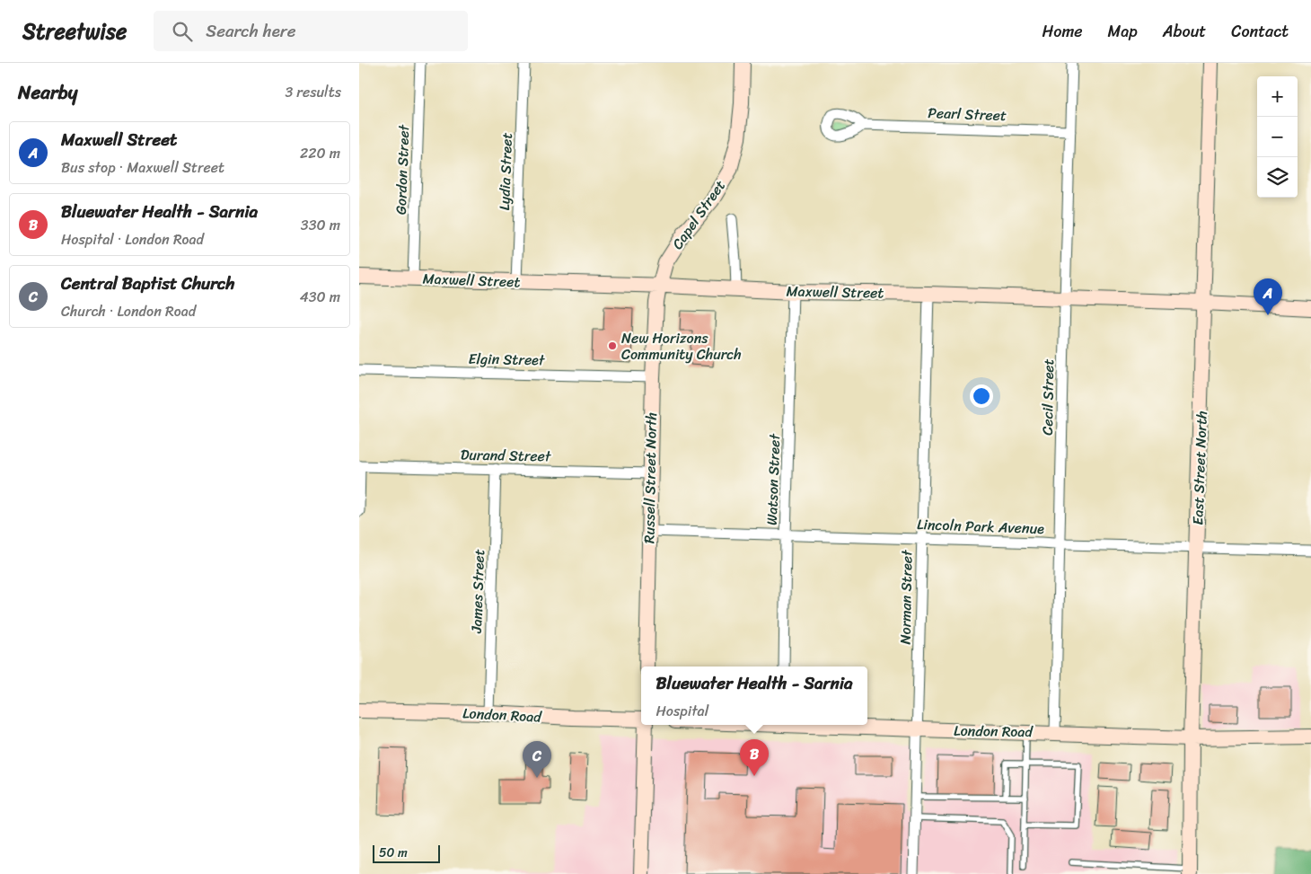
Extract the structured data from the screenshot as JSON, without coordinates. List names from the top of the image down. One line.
{"streets":{"street":["Pearl Street","Gordon Street","Lydia Street","Capel Street","Maxwell Street","Elgin Street","Cecil Street","Durand Street","East Street North","Russell Street North","Watson Street","Lincoln Park Avenue","James Street","Norman Street","London Road"]},"crossings":[["Pearl Street","Cecil Street"],["Gordon Street","Maxwell Street"],["Lydia Street","Maxwell Street"],["Capel Street","Maxwell Street"],["Capel Street","Russell Street North"],["Maxwell Street","Cecil Street"],["Maxwell Street","East Street North"],["Maxwell Street","Russell Street North"],["Maxwell Street","Watson Street"],["Maxwell Street","Norman Street"],["Elgin Street","Russell Street North"],["Cecil Street","Lincoln Park Avenue"],["Cecil Street","London Road"],["Durand Street","Russell Street North"],["Durand Street","James Street"],["East Street North","Lincoln Park Avenue"],["East Street North","London Road"],["Russell Street North","Lincoln Park Avenue"],["Watson Street","Lincoln Park Avenue"],["Lincoln Park Avenue","Norman Street"],["James Street","London Road"],["Norman Street","London Road"]],"places":["New Horizons Community Church"],"scale_bar":"50 m","page":{"header":"Streetwise","search":"Search here","nav":["Home","Map","About","Contact"],"heading":["Nearby","3 results"],"map_buttons":["+","−"],"list":[{"mark":"A","name":"Maxwell Street","note":"Bus stop · Maxwell Street","value":"220 m"},{"mark":"B","name":"Bluewater Health - Sarnia","note":"Hospital · London Road","value":"330 m"},{"mark":"C","name":"Central Baptist Church","note":"Church · London Road","value":"430 m"}],"pins":["A","B","C"],"popup":["Bluewater Health - Sarnia","Hospital"],"scale":"50 m"}}
